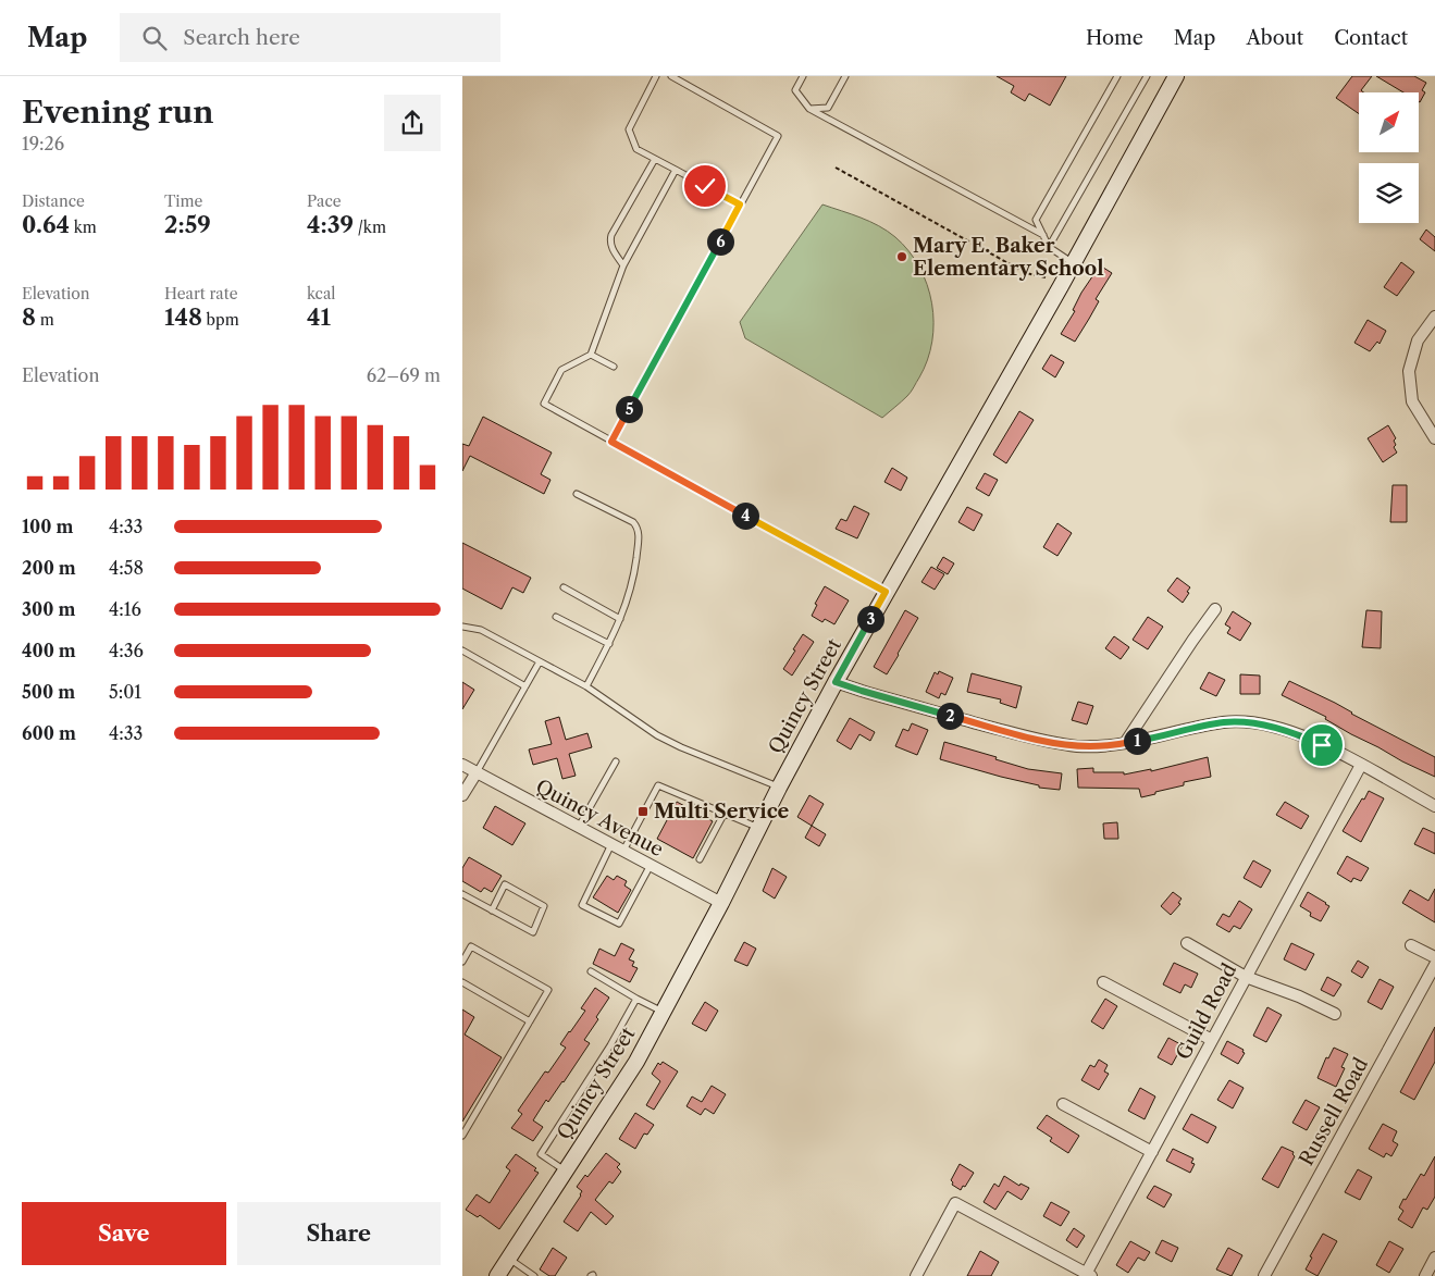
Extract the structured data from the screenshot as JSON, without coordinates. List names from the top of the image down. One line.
{"streets":{"main road":["Quincy Street"],"street":["Quincy Avenue","Guild Road","Russell Road"]},"crossings":[["Quincy Street","Quincy Avenue"]],"places":{"other":["Mary E. Baker Elementary School"],"transit":["Multi Service"]},"north":"top right","page":{"header":"Map","search":"Search here","nav":["Home","Map","About","Contact"],"heading":["Evening run","19:26"],"stats":[["Distance","0.64 km"],["Time","2:59"],["Pace","4:39 /km"],["Elevation","8 m"],["Heart rate","148 bpm"],["kcal","41"]],"pins":["6","5","4","3","2","1"],"chart":["Elevation","62–69 m"],"list":[{"name":"100 m","note":"4:33"},{"name":"200 m","note":"4:58"},{"name":"300 m","note":"4:16"},{"name":"400 m","note":"4:36"},{"name":"500 m","note":"5:01"},{"name":"600 m","note":"4:33"}],"buttons":["Save","Share"]}}
